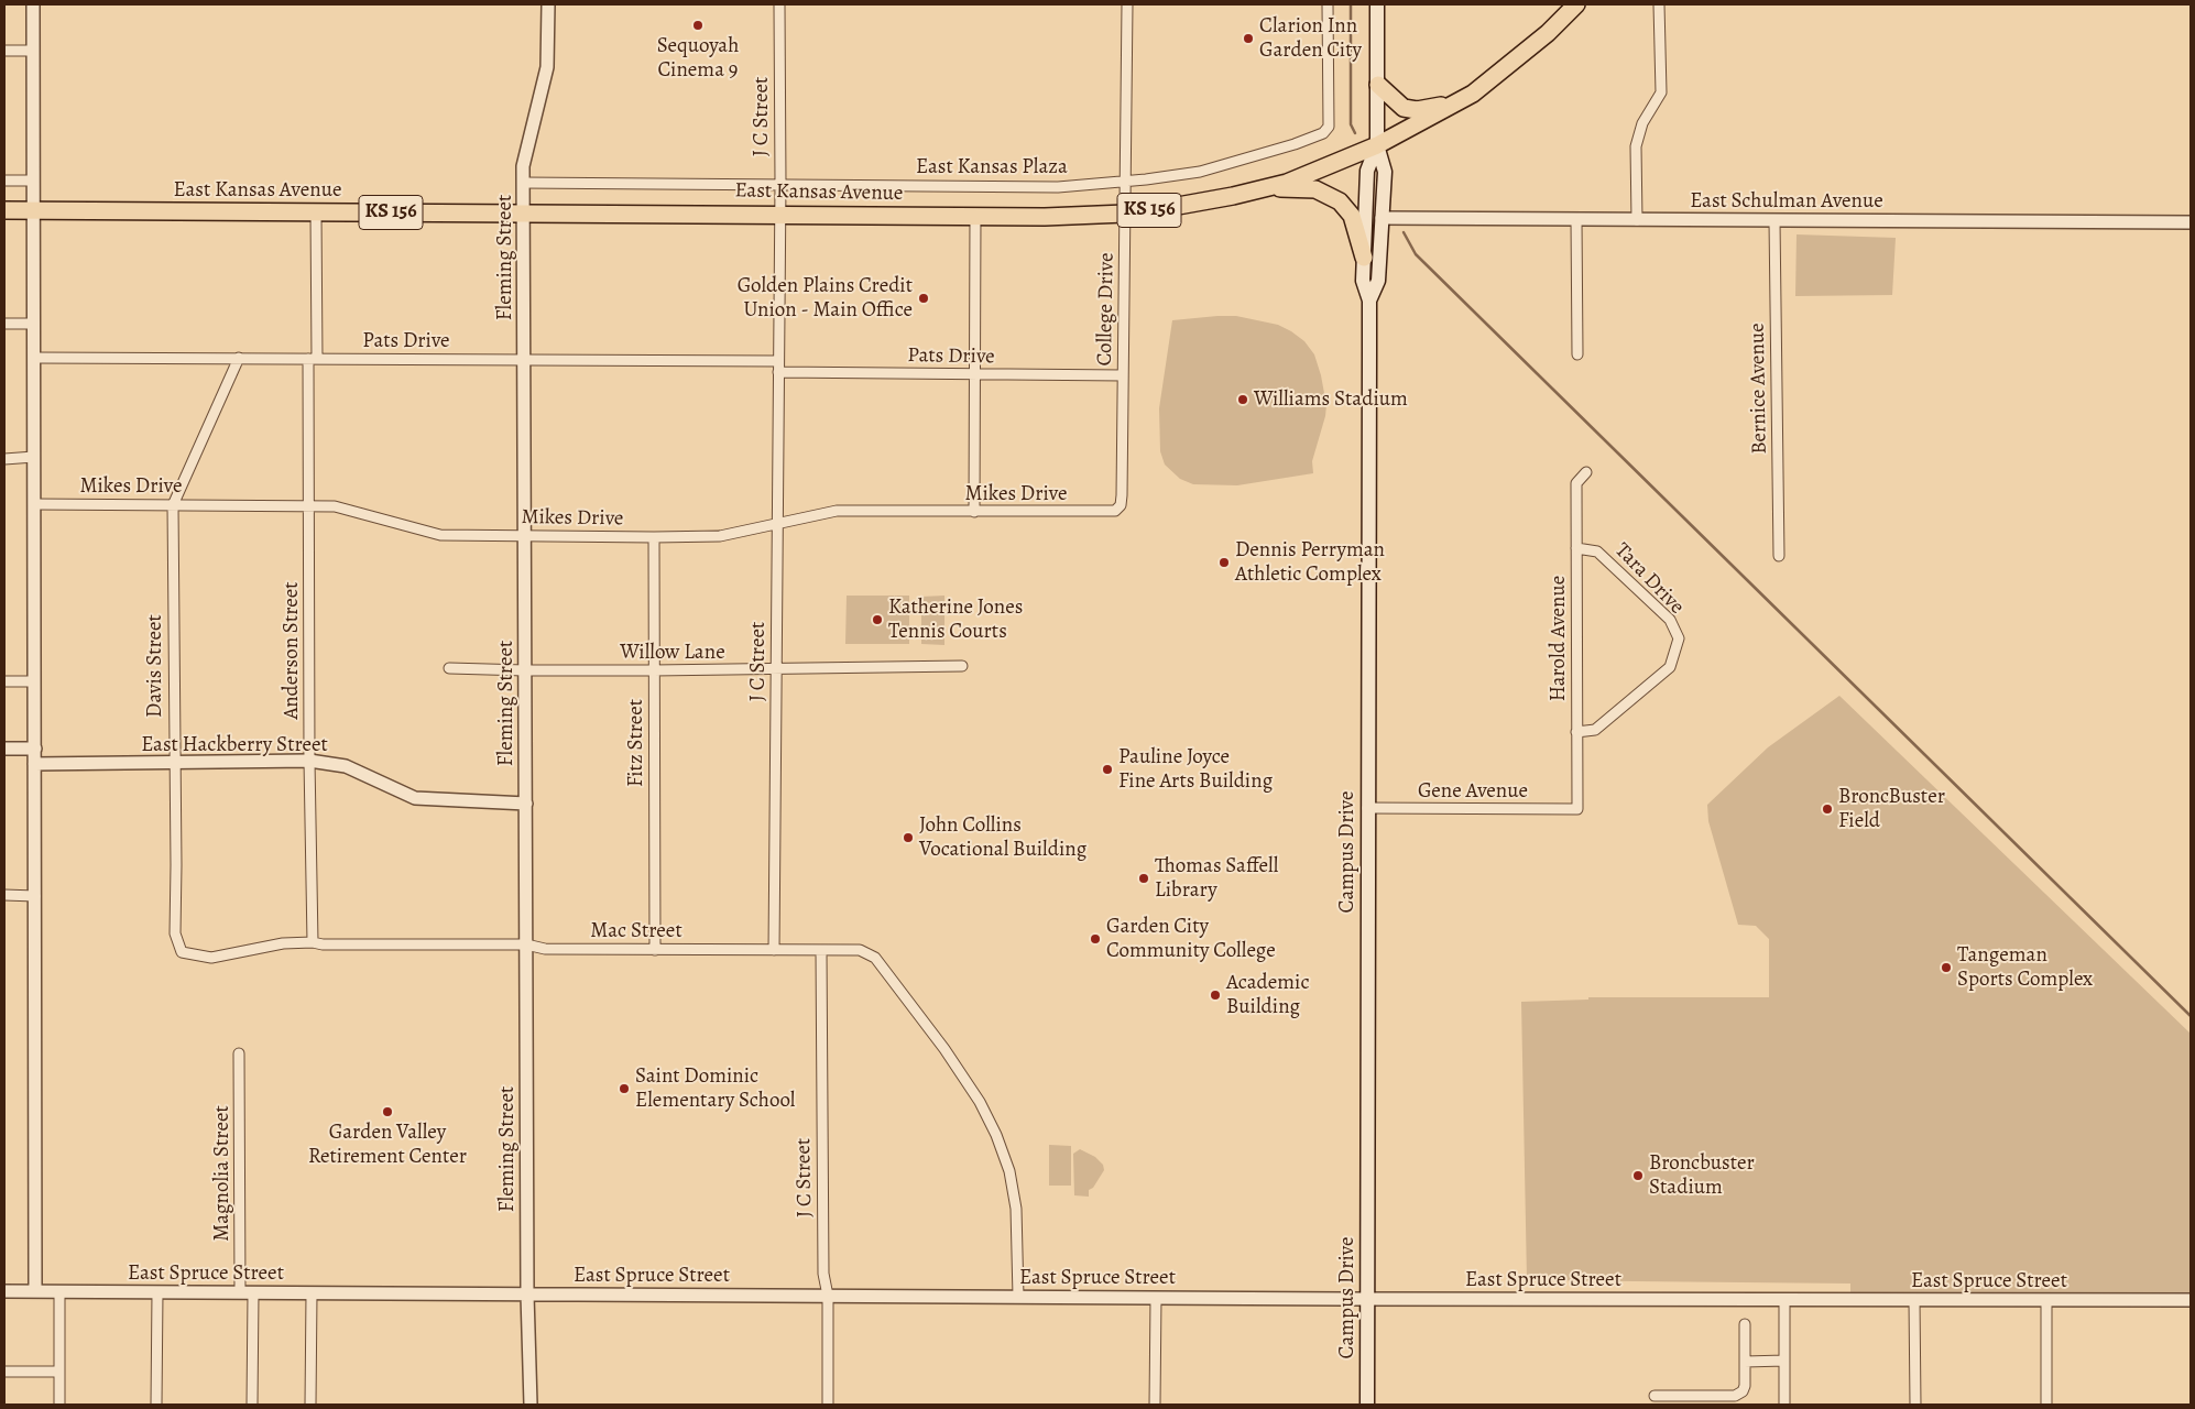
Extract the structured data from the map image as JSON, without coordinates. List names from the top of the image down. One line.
{"streets":{"main road":["East Kansas Avenue","KS 156","Campus Drive"],"street":["J C Street","East Kansas Plaza","East Schulman Avenue","Fleming Street","College Drive","Pats Drive","Bernice Avenue","Mikes Drive","Tara Drive","Harold Avenue","Anderson Street","Willow Lane","Davis Street","Fitz Street","East Hackberry Street","Gene Avenue","Mac Street","Magnolia Street","East Spruce Street"]},"crossings":[["J C Street","East Kansas Plaza"],["J C Street","East Kansas Avenue"],["J C Street","Pats Drive"],["J C Street","Mikes Drive"],["J C Street","Willow Lane"],["J C Street","Mac Street"],["J C Street","East Spruce Street"],["East Kansas Plaza","Fleming Street"],["East Kansas Plaza","College Drive"],["East Kansas Avenue","Fleming Street"],["East Kansas Avenue","College Drive"],["East Kansas Avenue","Anderson Street"],["East Kansas Avenue","Campus Drive"],["East Schulman Avenue","Bernice Avenue"],["East Schulman Avenue","Campus Drive"],["Fleming Street","Pats Drive"],["Fleming Street","Mikes Drive"],["Fleming Street","Willow Lane"],["Fleming Street","East Hackberry Street"],["Fleming Street","Mac Street"],["Fleming Street","East Spruce Street"],["College Drive","Pats Drive"],["College Drive","Mikes Drive"],["Pats Drive","Anderson Street"],["Pats Drive","Davis Street"],["Mikes Drive","Anderson Street"],["Mikes Drive","Davis Street"],["Mikes Drive","Fitz Street"],["Tara Drive","Harold Avenue"],["Harold Avenue","Gene Avenue"],["Anderson Street","Davis Street"],["Anderson Street","East Hackberry Street"],["Anderson Street","Mac Street"],["Willow Lane","Fitz Street"],["Davis Street","East Hackberry Street"],["Davis Street","Mac Street"],["Fitz Street","Mac Street"],["Gene Avenue","Campus Drive"],["Campus Drive","East Spruce Street"],["Mac Street","East Spruce Street"],["Magnolia Street","East Spruce Street"]],"places":["Sequoyah Cinema 9","Clarion Inn Garden City","Golden Plains Credit Union - Main Office","Williams Stadium","Dennis Perryman Athletic Complex","Katherine Jones Tennis Courts","Pauline Joyce Fine Arts Building","BroncBuster Field","John Collins Vocational Building","Thomas Saffell Library","Garden City Community College","Tangeman Sports Complex","Academic Building","Saint Dominic Elementary School","Garden Valley Retirement Center","Broncbuster Stadium"]}
